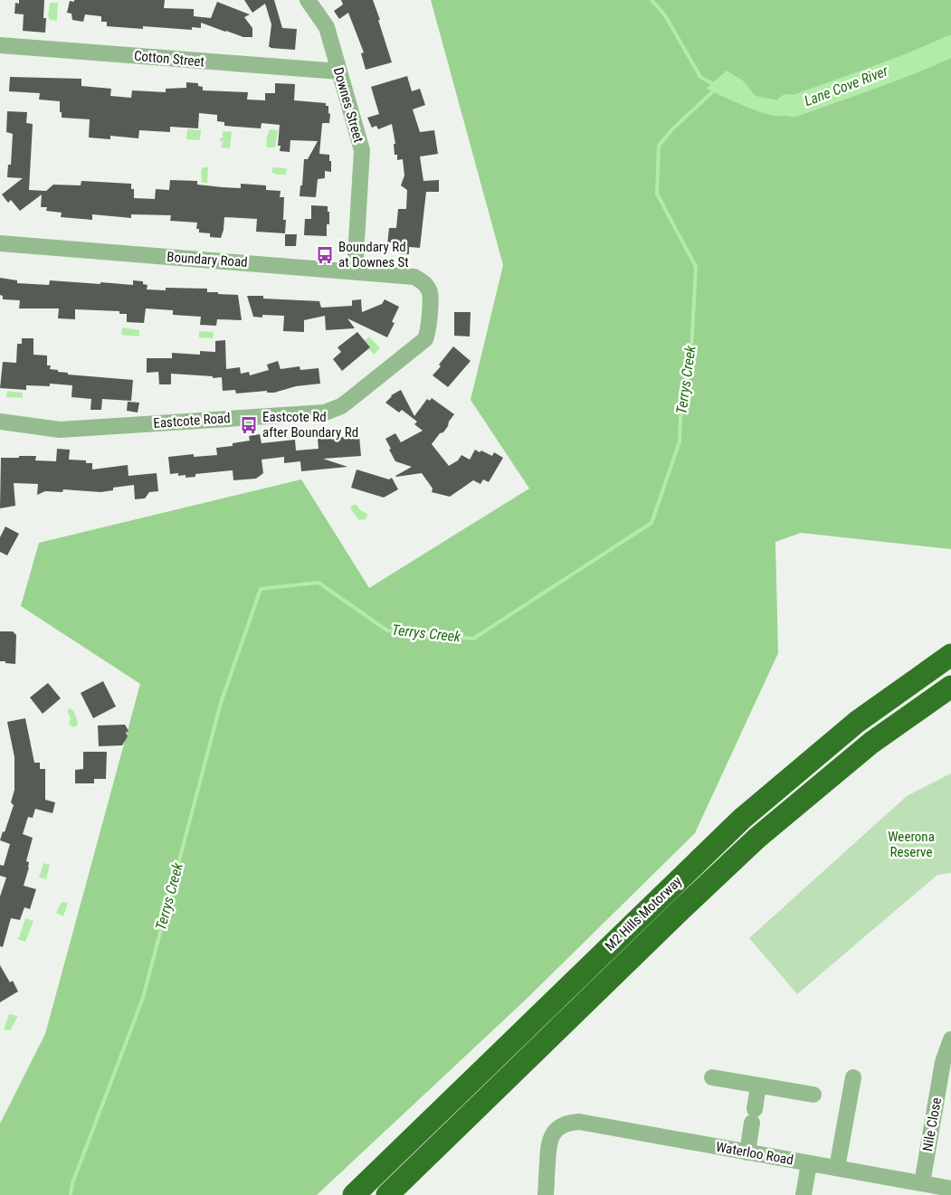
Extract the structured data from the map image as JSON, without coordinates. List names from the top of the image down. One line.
{"streets":{"highway":["M2 Hills Motorway"],"street":["Cotton Street","Downes Street","Boundary Road","Eastcote Road","Nile Close","Waterloo Road"]},"crossings":[["Cotton Street","Downes Street"],["Downes Street","Boundary Road"],["Boundary Road","Eastcote Road"],["Nile Close","Waterloo Road"]],"water":["Lane Cove River","Terrys Creek"],"parks":["Weerona Reserve"],"places":{"bus stop":["Boundary Rd at Downes St","Eastcote Rd after Boundary Rd"]}}
